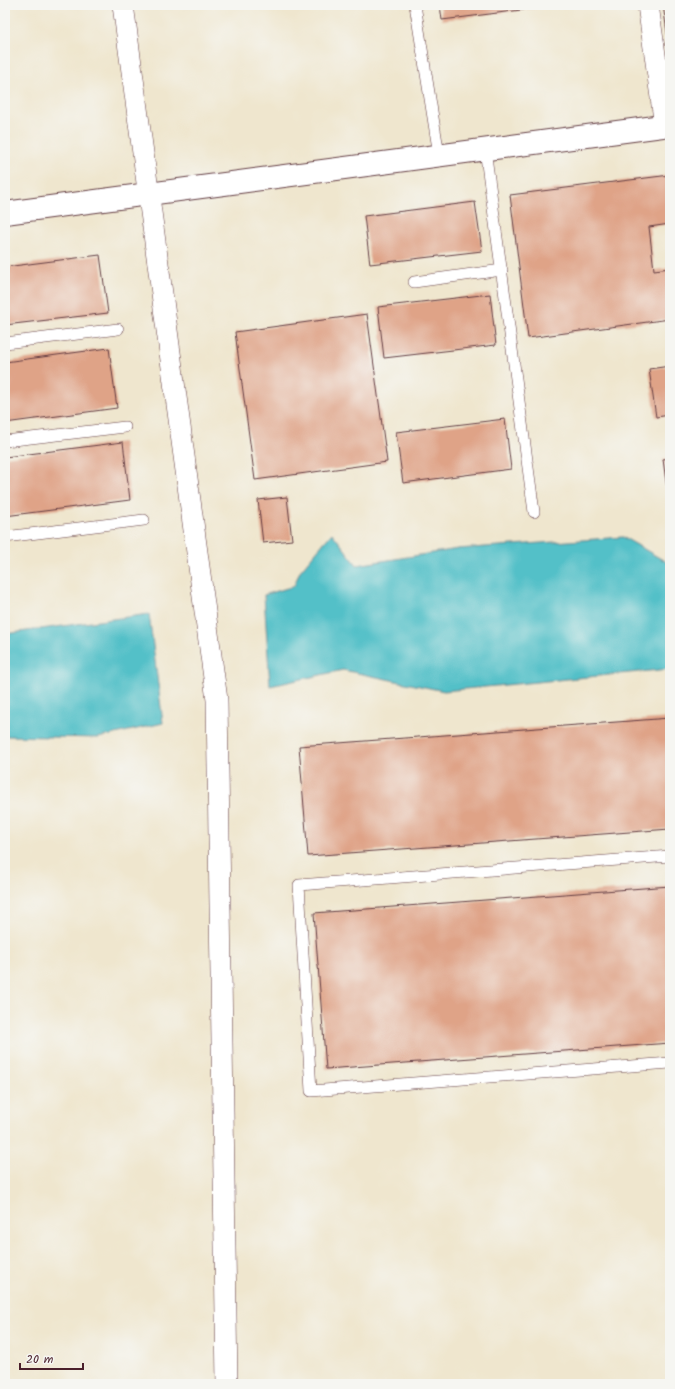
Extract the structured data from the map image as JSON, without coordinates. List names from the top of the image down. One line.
{"scale_bar":"20 m"}
